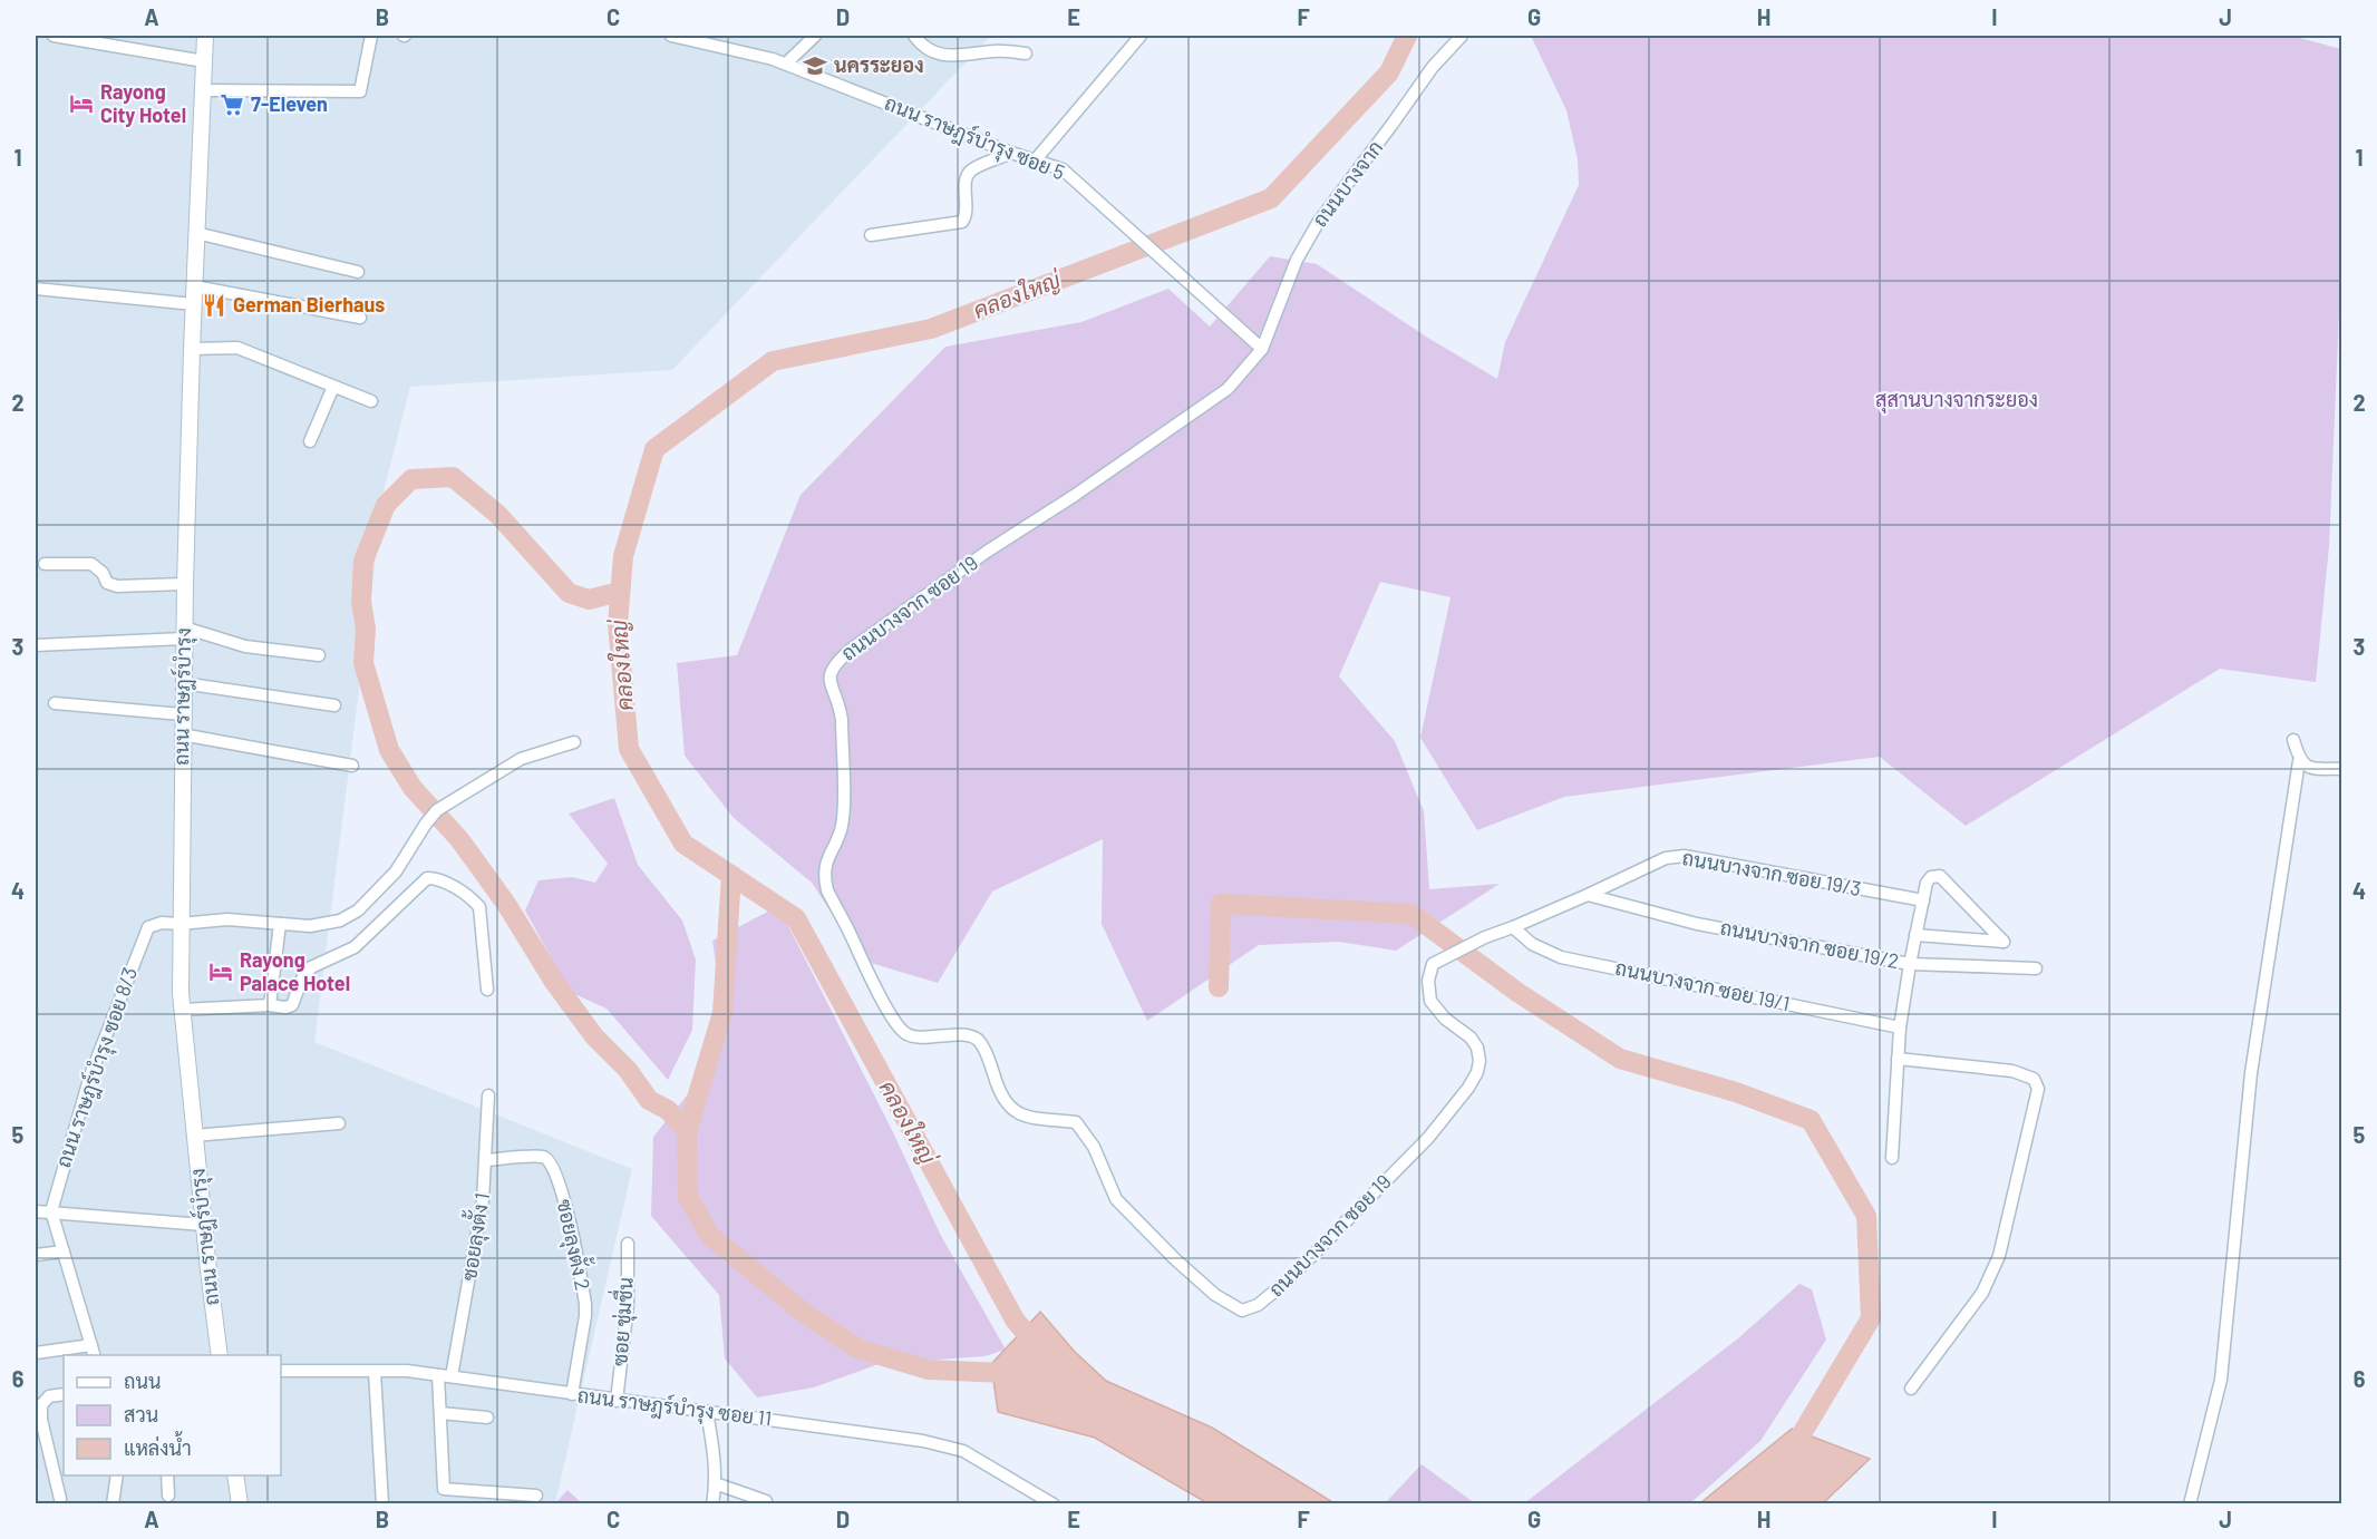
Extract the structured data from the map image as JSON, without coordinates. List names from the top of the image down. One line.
{"streets":{"street":["ถนน ราษฎร์บำรุง ซอย 5","ถนนบางจาก","ถนนบางจาก ซอย 19","ถนน ราษฎร์บำรุง","ถนนบางจาก ซอย 19/3","ถนนบางจาก ซอย 19/2","ถนนบางจาก ซอย 19/1","ถนน ราษฎร์บำรุง ซอย 8/3","ซอยลุงตั้ง 1","ซอยลุงตั้ง 2","ซอย ชุ่มชื่น","ถนน ราษฎร์บำรุง ซอย 11"]},"crossings":[["ถนน ราษฎร์บำรุง ซอย 5","ถนนบางจาก"],["ถนน ราษฎร์บำรุง ซอย 5","ถนนบางจาก ซอย 19"],["ถนนบางจาก","ถนนบางจาก ซอย 19"],["ถนนบางจาก ซอย 19","ถนนบางจาก ซอย 19/3"],["ถนนบางจาก ซอย 19","ถนนบางจาก ซอย 19/2"],["ถนนบางจาก ซอย 19","ถนนบางจาก ซอย 19/1"],["ถนน ราษฎร์บำรุง","ถนน ราษฎร์บำรุง ซอย 8/3"],["ถนนบางจาก ซอย 19/3","ถนนบางจาก ซอย 19/2"],["ซอยลุงตั้ง 1","ซอยลุงตั้ง 2"],["ซอยลุงตั้ง 1","ถนน ราษฎร์บำรุง ซอย 11"],["ซอยลุงตั้ง 2","ถนน ราษฎร์บำรุง ซอย 11"],["ซอย ชุ่มชื่น","ถนน ราษฎร์บำรุง ซอย 11"]],"water":["คลองใหญ่"],"parks":["สุสานบางจากระยอง"],"places":{"school or university":["นครระยอง"],"hotel":["Rayong City Hotel","Rayong Palace Hotel"],"supermarket":["7-Eleven"],"restaurant":["German Bierhaus"]},"legend":["ถนน","สวน","แหล่งน้ำ"],"grid":{"columns":["A","B","C","D","E","F","G","H","I","J"],"rows":["1","2","3","4","5","6"]}}
